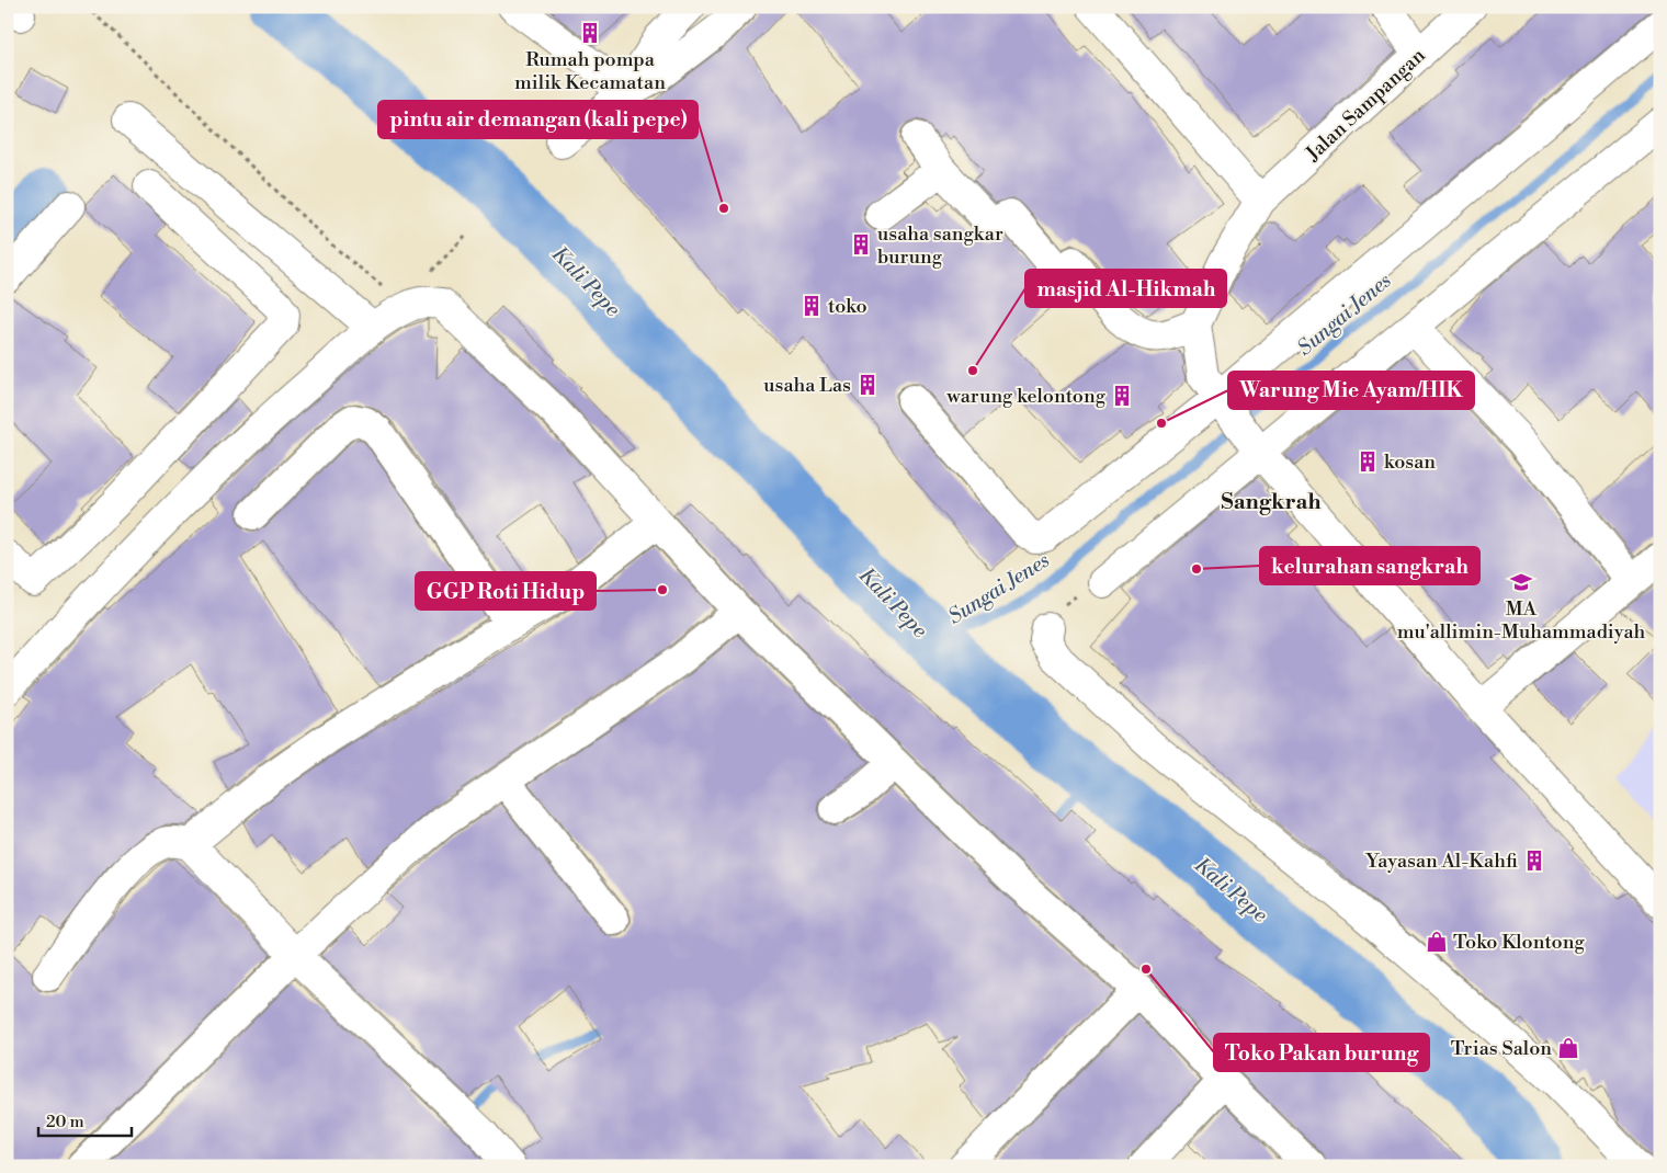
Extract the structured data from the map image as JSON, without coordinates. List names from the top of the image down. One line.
{"streets":{"street":["Jalan Sampangan"]},"districts":["Sangkrah"],"water":["Kali Pepe","Sungai Jenes"],"places":{"building":["Rumah pompa milik Kecamatan","usaha sangkar burung","toko","usaha Las","warung kelontong","kosan","Yayasan Al-Kahfi"],"other":["pintu air demangan (kali pepe)","masjid Al-Hikmah","Warung Mie Ayam/HIK","kelurahan sangkrah","GGP Roti Hidup","Toko Pakan burung"],"school or university":["MA mu'allimin-Muhammadiyah"],"shop":["Toko Klontong","Trias Salon"]},"scale_bar":"20 m"}
